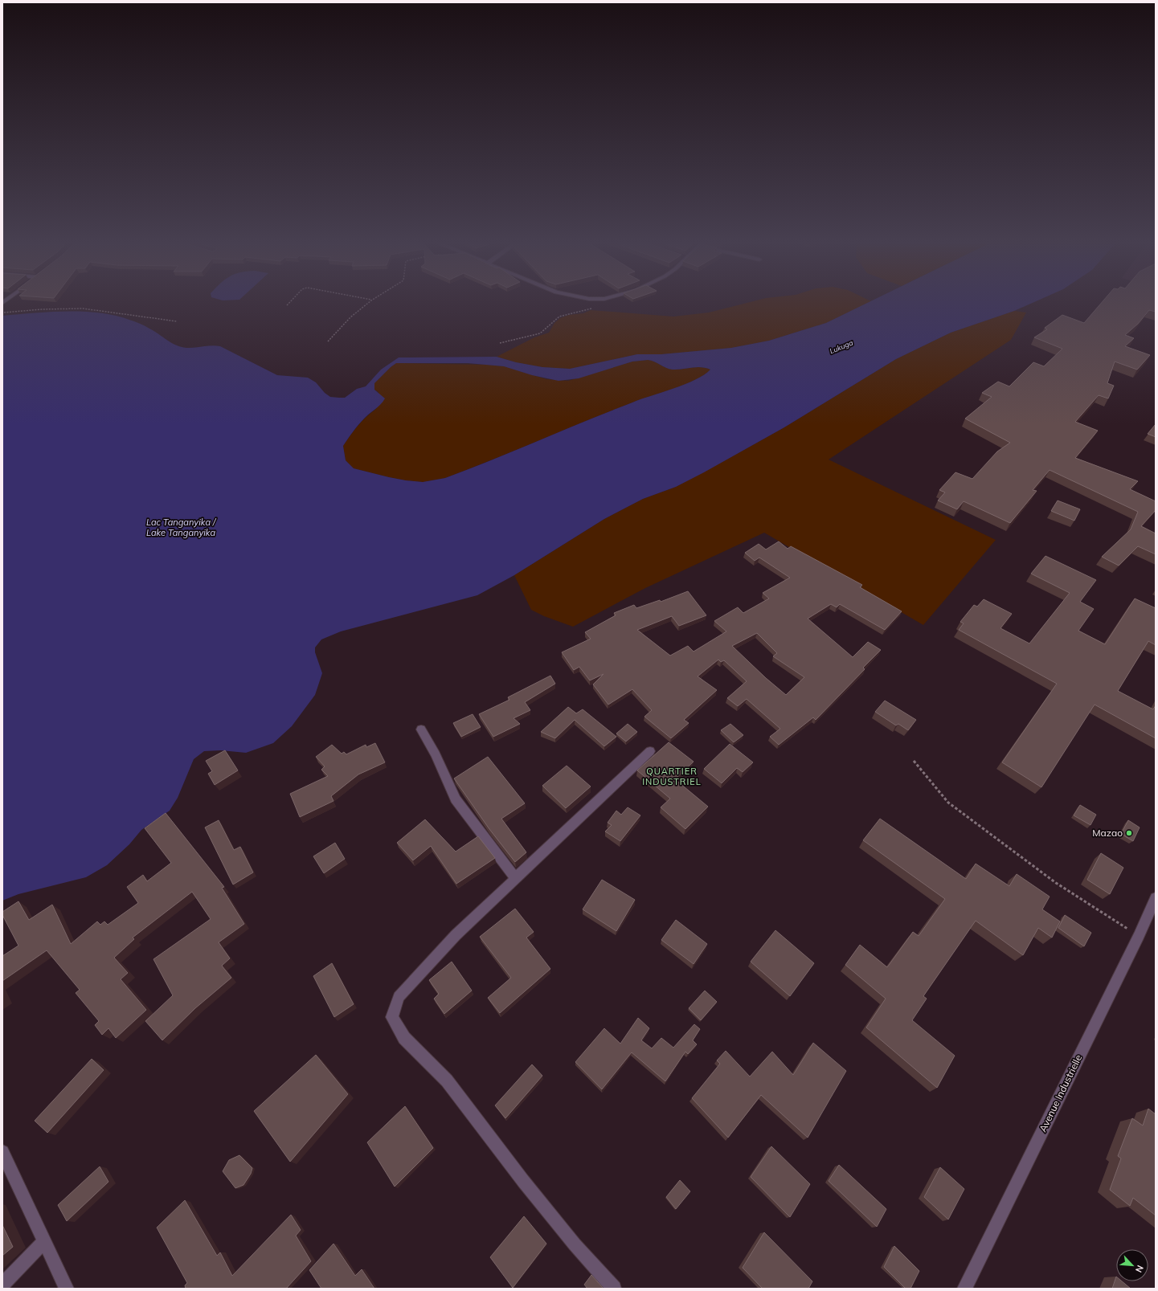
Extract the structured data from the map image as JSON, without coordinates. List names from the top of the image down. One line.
{"streets":{"street":["Avenue Industrielle"]},"districts":["QUARTIER INDUSTRIEL"],"water":["Lukuga","Lac Tanganyika / Lake Tanganyika"],"places":["Mazao"],"north":"bottom right"}
